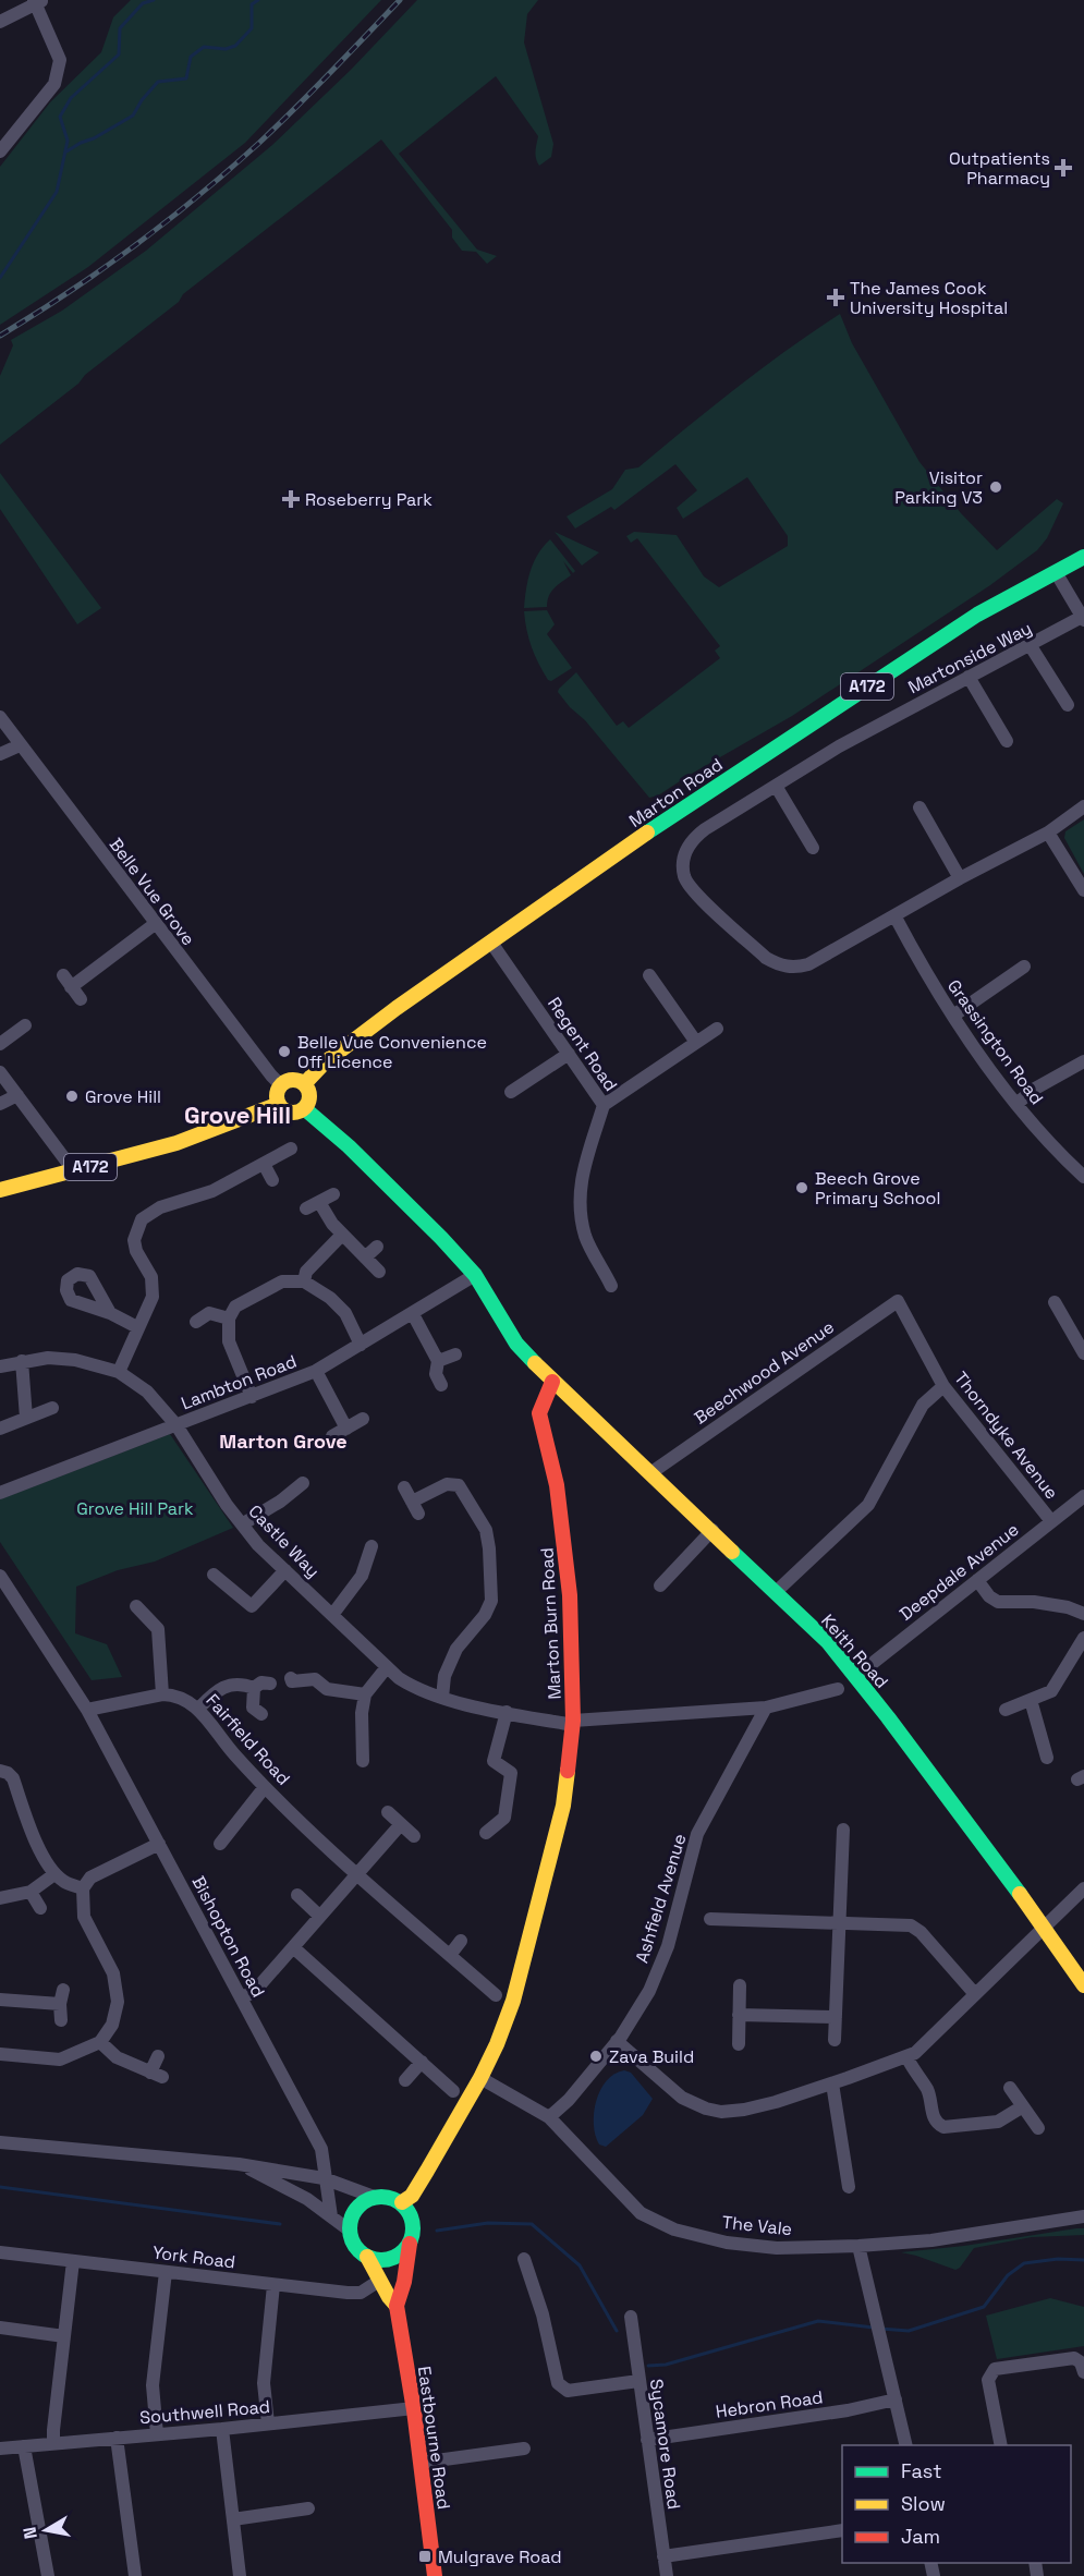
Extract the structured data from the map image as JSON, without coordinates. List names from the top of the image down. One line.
{"streets":{"street":["Martonside Way","A172","Marton Road","Belle Vue Grove","Grassington Road","Regent Road","Beechwood Avenue","Lambton Road","Thorndyke Avenue","Castle Way","Deepdale Avenue","Marton Burn Road","Keith Road","Fairfield Road","Ashfield Avenue","Bishopton Road","The Vale","York Road","Hebron Road","Southwell Road","Eastbourne Road","Sycamore Road"]},"crossings":[["Martonside Way","Grassington Road"],["A172","Marton Road"],["A172","Belle Vue Grove"],["Marton Road","Belle Vue Grove"],["Marton Road","Regent Road"],["Beechwood Avenue","Thorndyke Avenue"],["Beechwood Avenue","Keith Road"],["Lambton Road","Castle Way"],["Thorndyke Avenue","Deepdale Avenue"],["Castle Way","Marton Burn Road"],["Deepdale Avenue","Keith Road"],["Marton Burn Road","Keith Road"],["Marton Burn Road","The Vale"],["Fairfield Road","Bishopton Road"],["Ashfield Avenue","The Vale"],["Hebron Road","Sycamore Road"],["Southwell Road","Eastbourne Road"]],"districts":["Grove Hill","Marton Grove"],"parks":["Grove Hill Park"],"places":{"health":["Outpatients Pharmacy","The James Cook University Hospital","Roseberry Park"],"other":["Visitor Parking V3","Belle Vue Convenience Off Licence","Grove Hill","Beech Grove Primary School","Zava Build"],"transit":["Mulgrave Road"]},"legend":["Fast","Slow","Jam"],"north":"left"}
